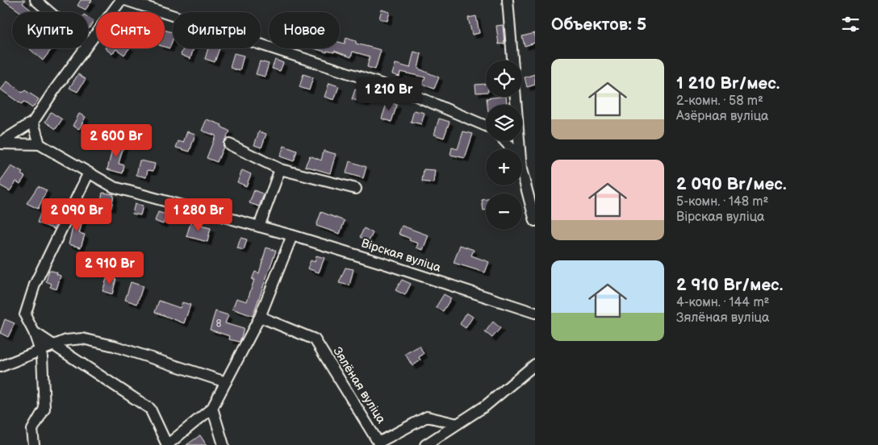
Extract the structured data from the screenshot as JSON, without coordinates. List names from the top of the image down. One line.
{"streets":{"street":["Вірская вуліца","Зялёная вуліца"]},"house_numbers":["8"],"page":{"heading":"Объектов: 5","chip":["Купить","Снять","Фильтры","Новое"],"list":[{"name":"1 210 Br/мес.","note":"2-комн. · 58 m² · Азёрная вуліца"},{"name":"2 090 Br/мес.","note":"5-комн. · 148 m² · Вірская вуліца"},{"name":"2 910 Br/мес.","note":"4-комн. · 144 m² · Зялёная вуліца"}],"map_buttons":["+","−"],"price":["1 210 Br","2 600 Br","2 090 Br","1 280 Br","2 910 Br"]}}
